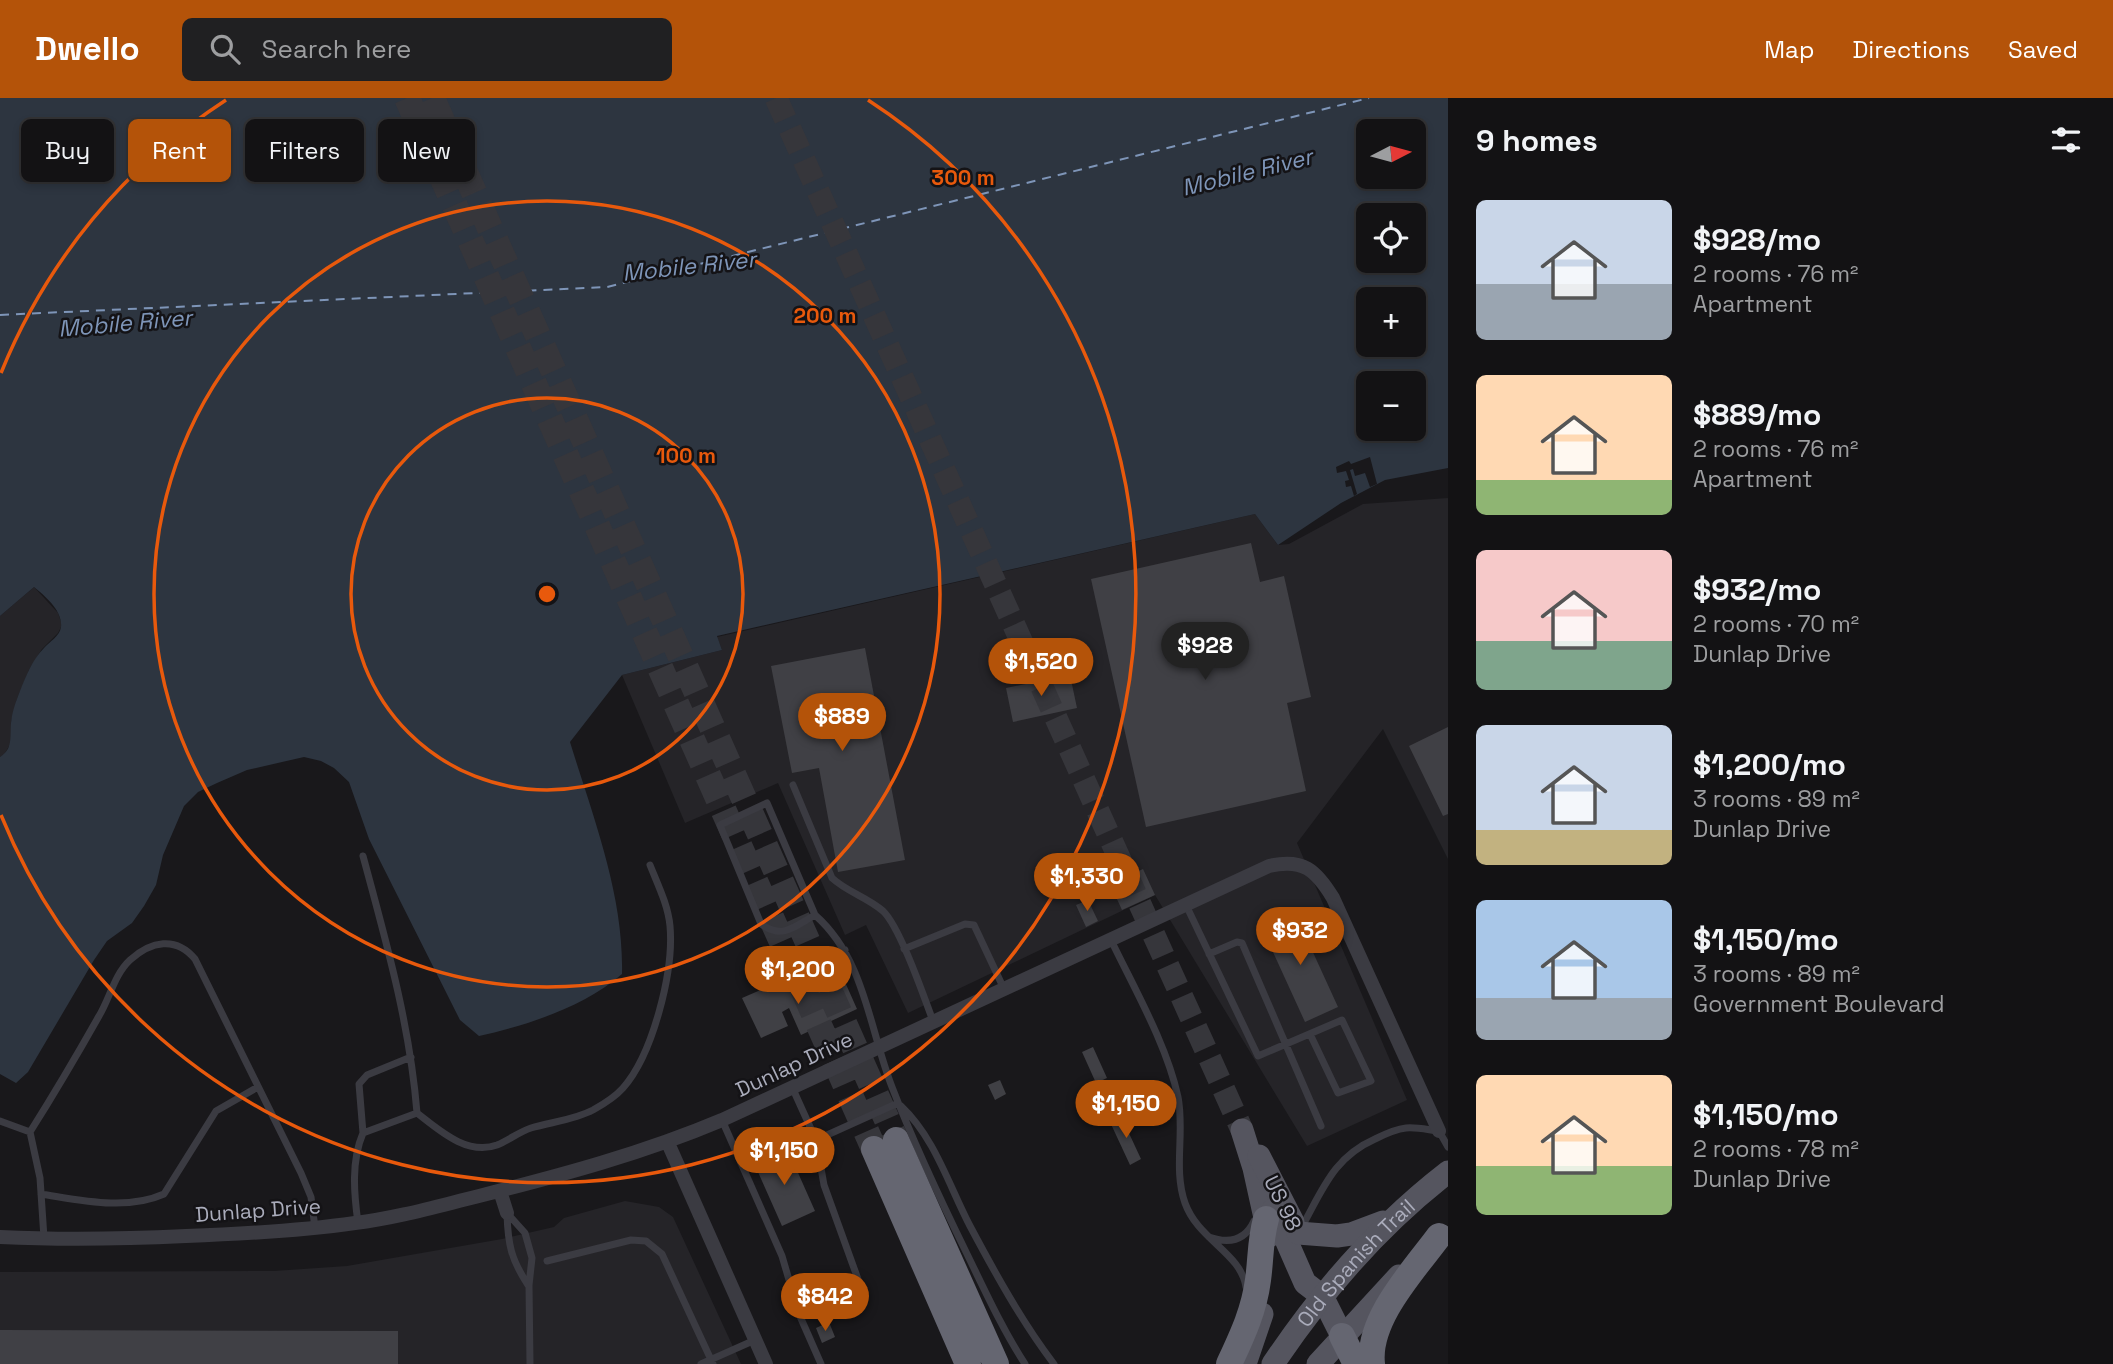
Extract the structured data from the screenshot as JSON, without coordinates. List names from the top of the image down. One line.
{"streets":{"main road":["US 98","Old Spanish Trail"],"street":["Dunlap Drive"]},"crossings":[["US 98","Old Spanish Trail"]],"water":["Mobile River"],"north":"right","page":{"header":"Dwello","search":"Search here","nav":["Map","Directions","Saved"],"heading":"9 homes","map_buttons":["+","−"],"chip":["Buy","Rent","Filters","New"],"list":[{"name":"$928/mo","note":"2 rooms · 76 m² · Apartment"},{"name":"$889/mo","note":"2 rooms · 76 m² · Apartment"},{"name":"$932/mo","note":"2 rooms · 70 m² · Dunlap Drive"},{"name":"$1,200/mo","note":"3 rooms · 89 m² · Dunlap Drive"},{"name":"$1,150/mo","note":"3 rooms · 89 m² · Government Boulevard"},{"name":"$1,150/mo","note":"2 rooms · 78 m² · Dunlap Drive"}],"price":["$928","$1,520","$889","$1,330","$932","$1,200","$1,150","$1,150","$842"]},"rings":["300 m","200 m","100 m"]}
